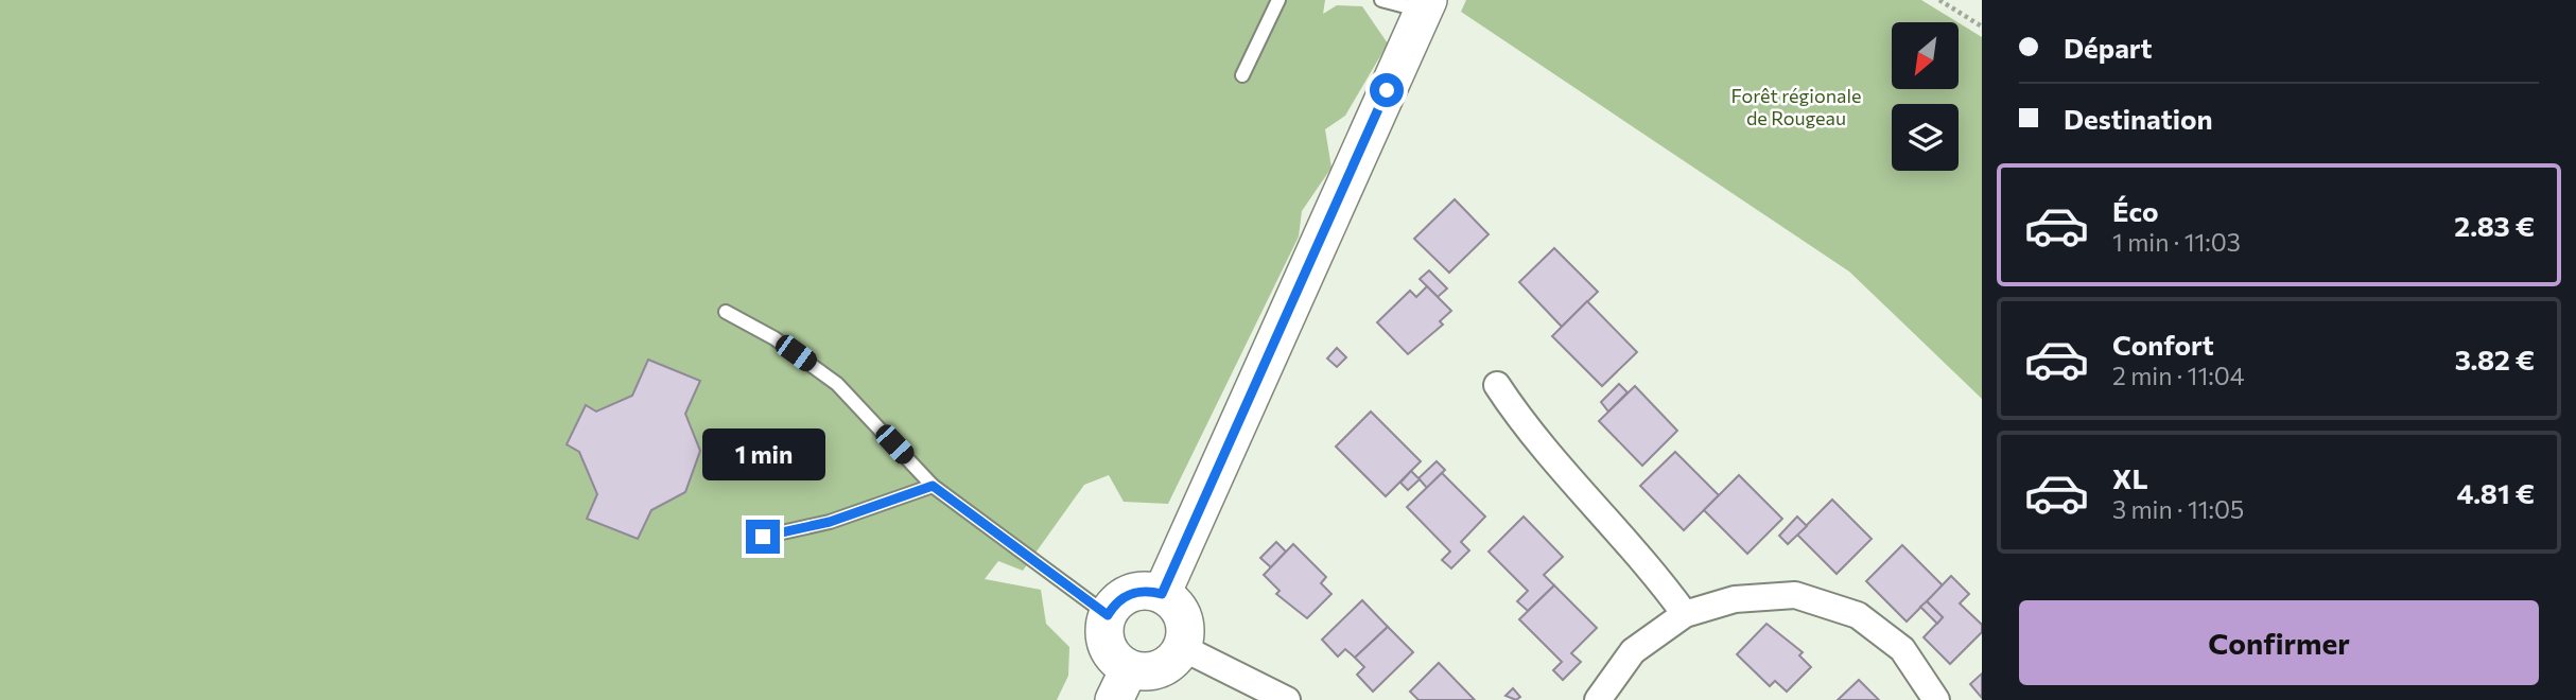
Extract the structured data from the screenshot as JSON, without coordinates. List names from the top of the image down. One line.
{"parks":["Forêt régionale de Rougeau"],"north":"bottom left","page":{"banner":["Départ","Destination"],"list":[{"name":"Éco","note":"1 min · 11:03","value":"2.83 €"},{"name":"Confort","note":"2 min · 11:04","value":"3.82 €"},{"name":"XL","note":"3 min · 11:05","value":"4.81 €"}],"bubble":"1 min","buttons":"Confirmer"}}
